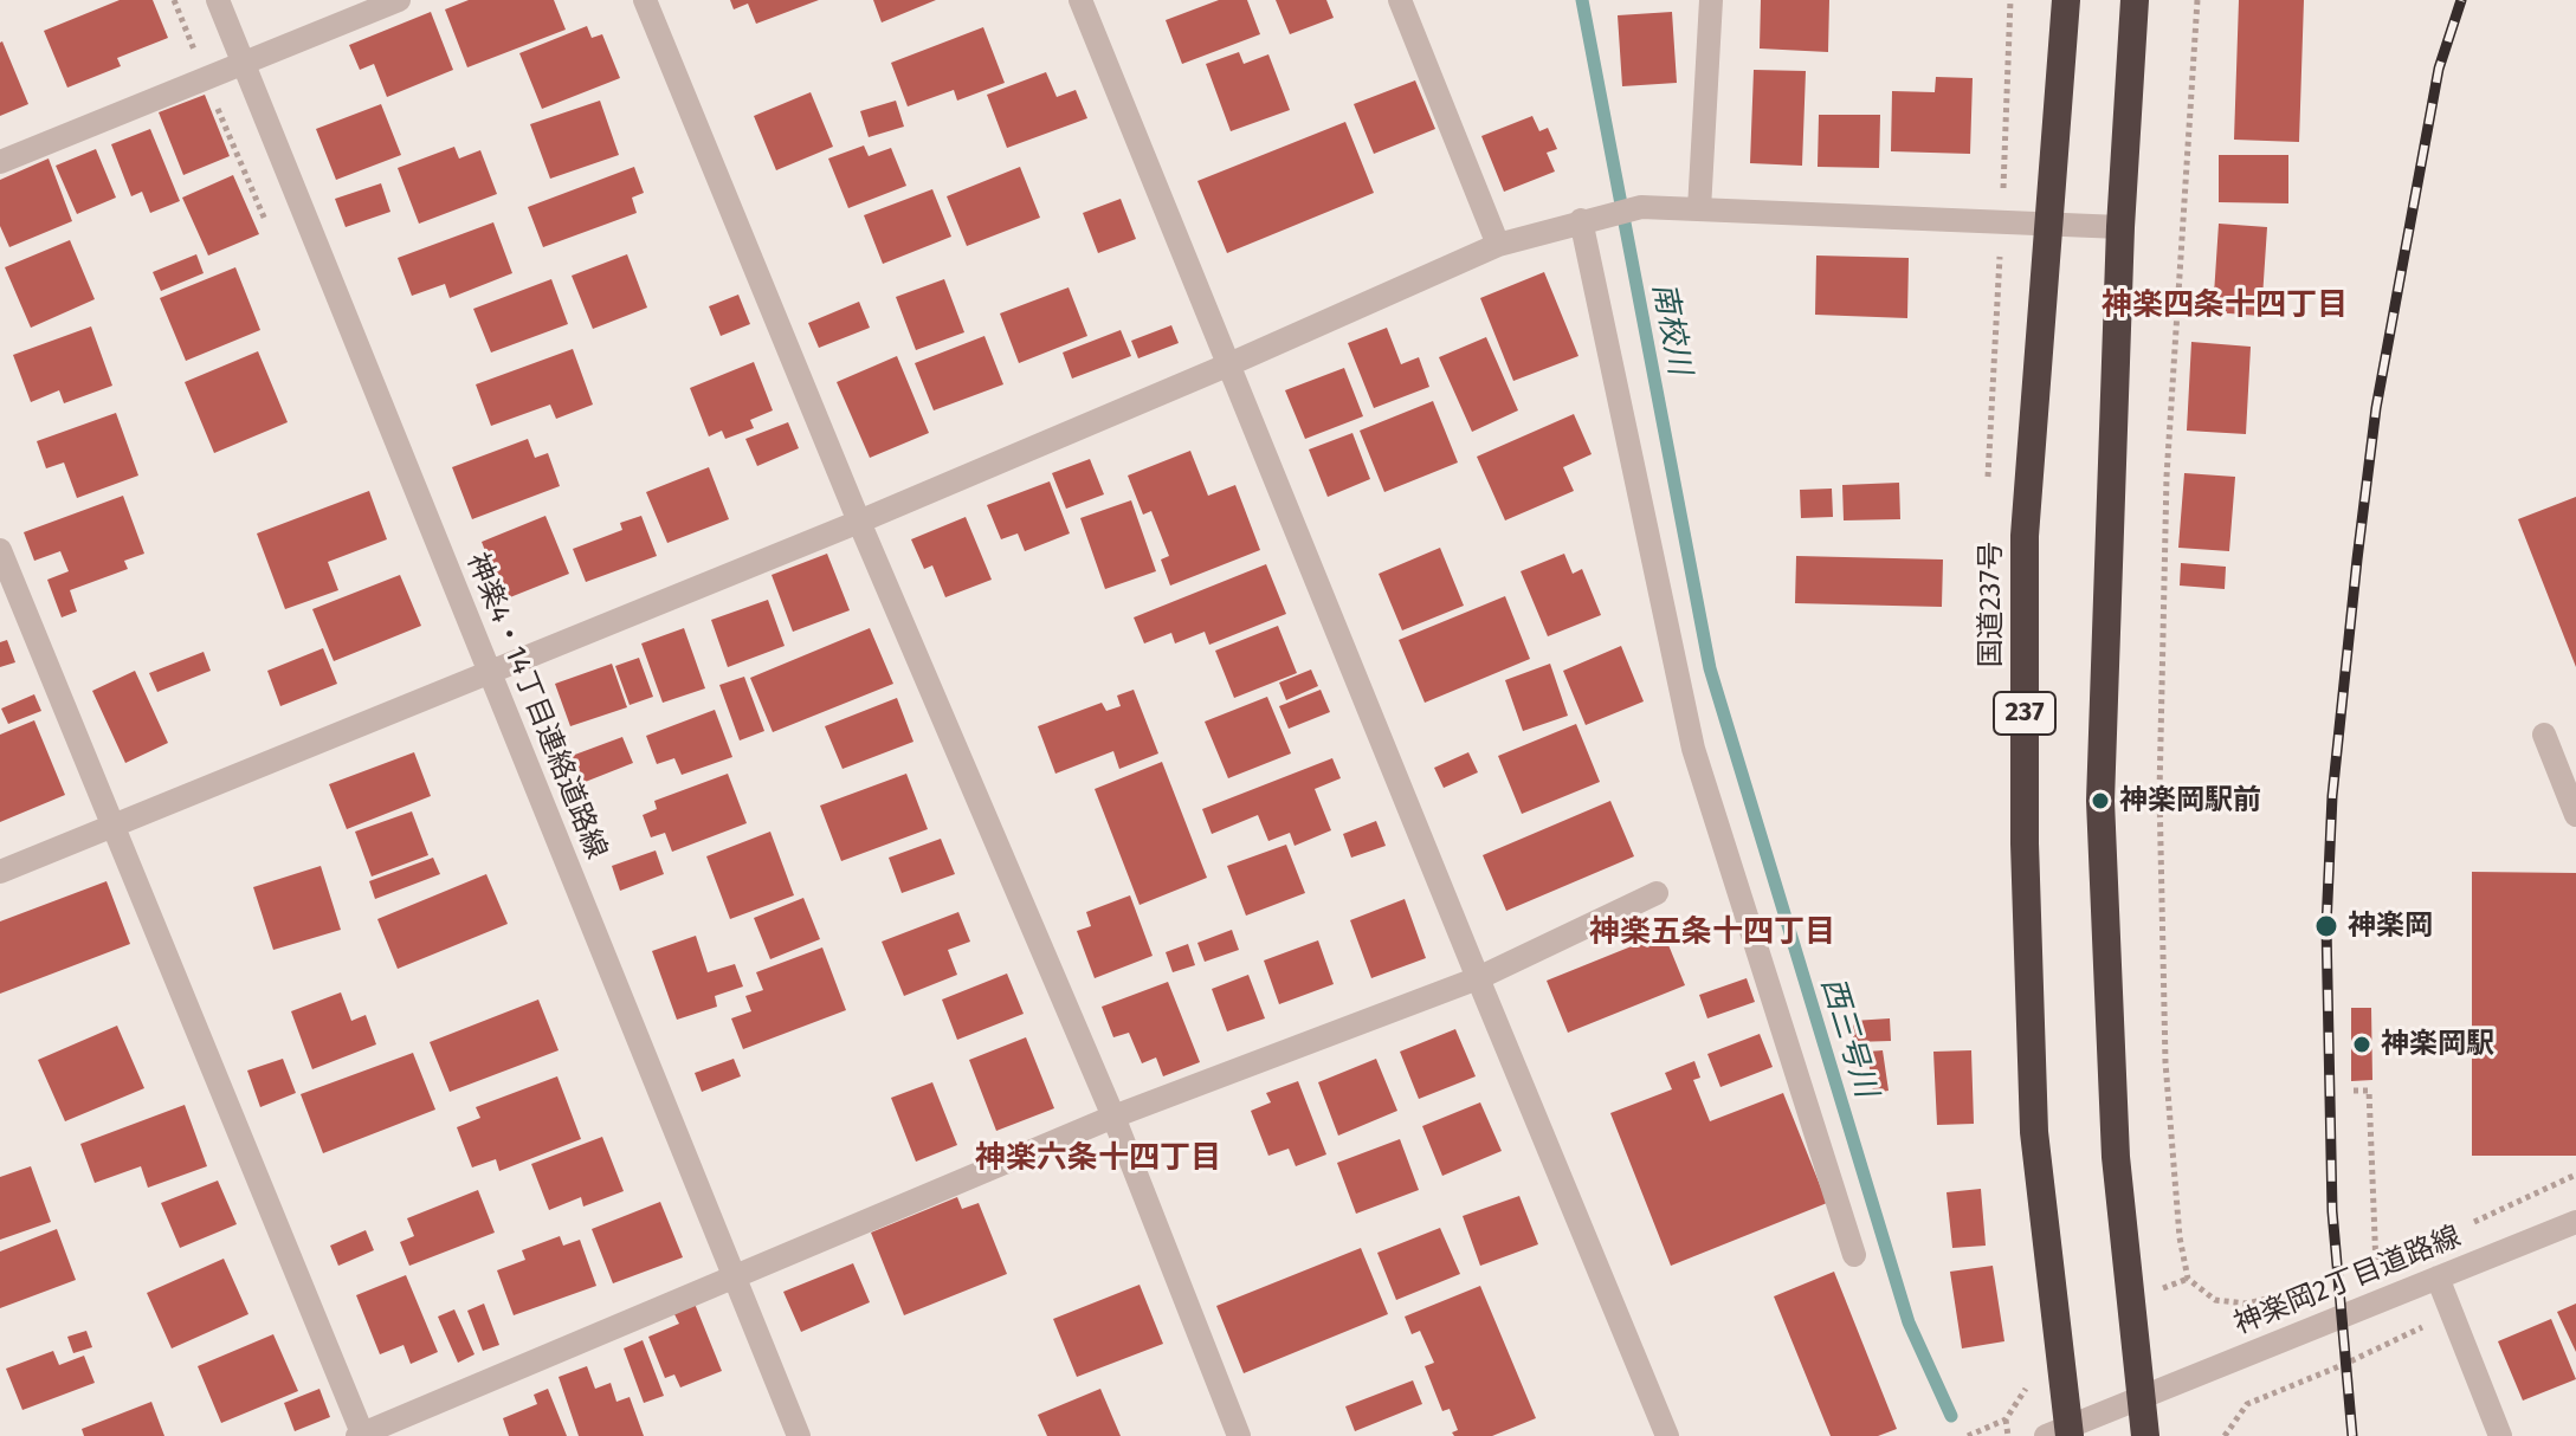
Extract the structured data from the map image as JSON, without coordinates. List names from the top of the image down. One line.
{"streets":{"highway":["国道237号","237"],"street":["神楽4・14丁目連絡道路線","神楽岡2丁目道路線"]},"crossings":[["国道237号","神楽岡2丁目道路線"]],"districts":["神楽四条十四丁目","神楽五条十四丁目","神楽六条十四丁目"],"water":["南校川","西三号川"],"places":["神楽岡駅前","神楽岡","神楽岡駅"]}
